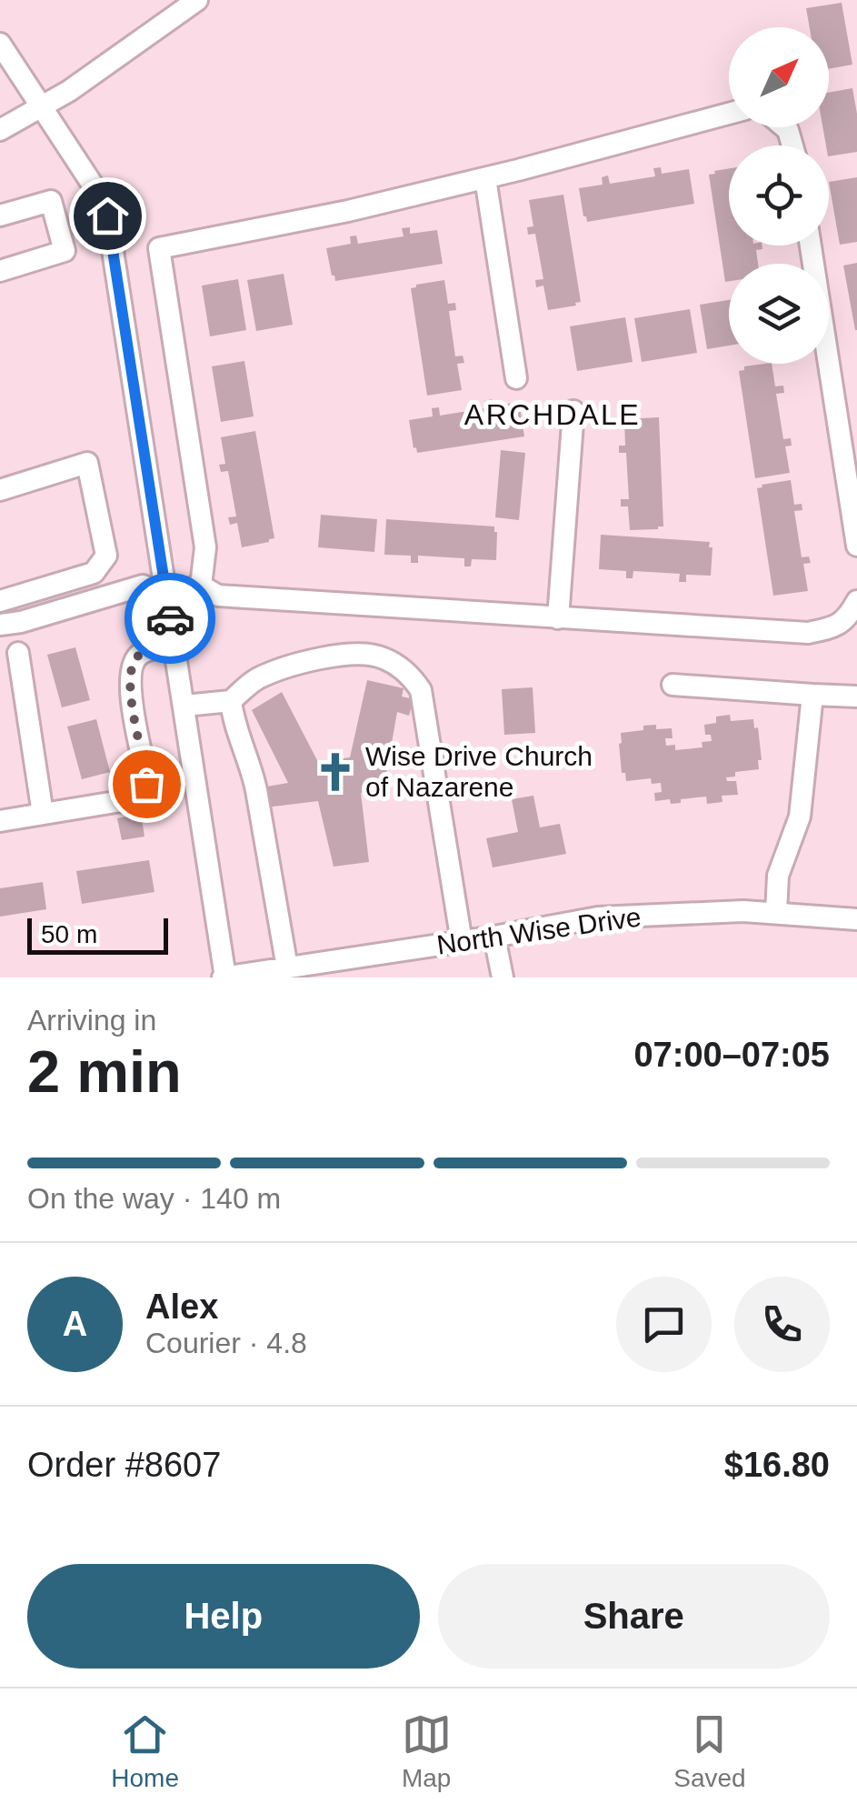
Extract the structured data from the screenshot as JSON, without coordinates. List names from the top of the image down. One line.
{"streets":{"street":["North Wise Drive"]},"districts":["ARCHDALE"],"places":{"church":["Wise Drive Church of Nazarene"]},"scale_bar":"50 m","north":"top right","page":{"scale":"50 m","heading":["2 min","Arriving in","07:00–07:05"],"panel":["Alex","Courier · 4.8","Order #8607","$16.80"],"bar":"On the way · 140 m","round":"A","buttons":["Help","Share"],"tabs":["Home","Map","Saved"]}}
